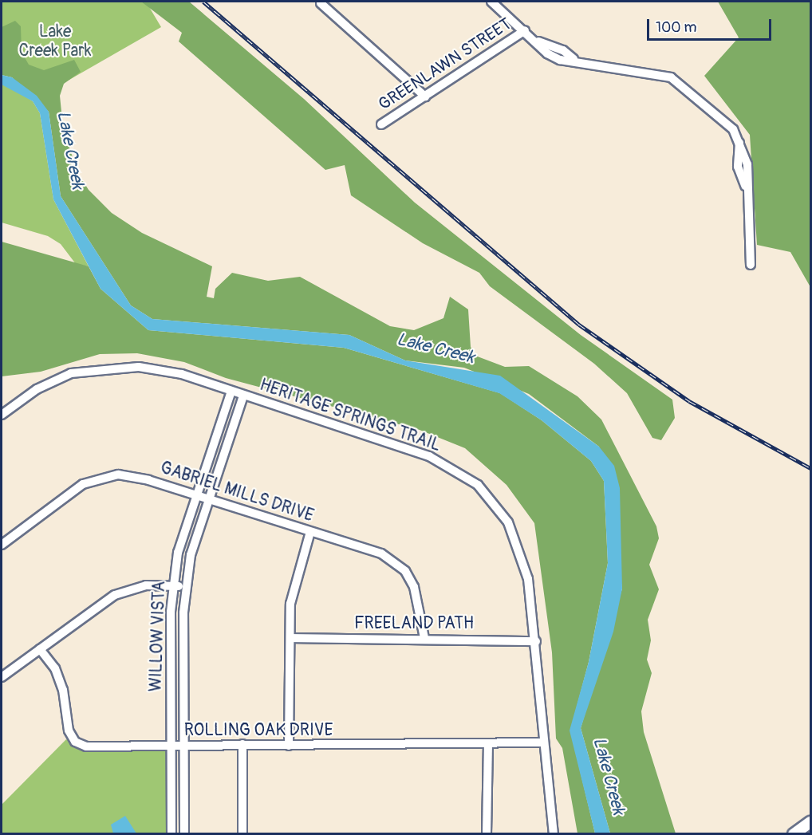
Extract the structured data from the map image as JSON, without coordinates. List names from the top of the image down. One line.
{"streets":{"street":["GREENLAWN STREET","HERITAGE SPRINGS TRAIL","GABRIEL MILLS DRIVE","FREELAND PATH","WILLOW VISTA","ROLLING OAK DRIVE"]},"crossings":[["HERITAGE SPRINGS TRAIL","FREELAND PATH"],["HERITAGE SPRINGS TRAIL","WILLOW VISTA"],["HERITAGE SPRINGS TRAIL","ROLLING OAK DRIVE"],["GABRIEL MILLS DRIVE","FREELAND PATH"],["GABRIEL MILLS DRIVE","WILLOW VISTA"],["WILLOW VISTA","ROLLING OAK DRIVE"]],"water":["Lake Creek"],"parks":["Lake Creek Park"],"scale_bar":"100 m"}
